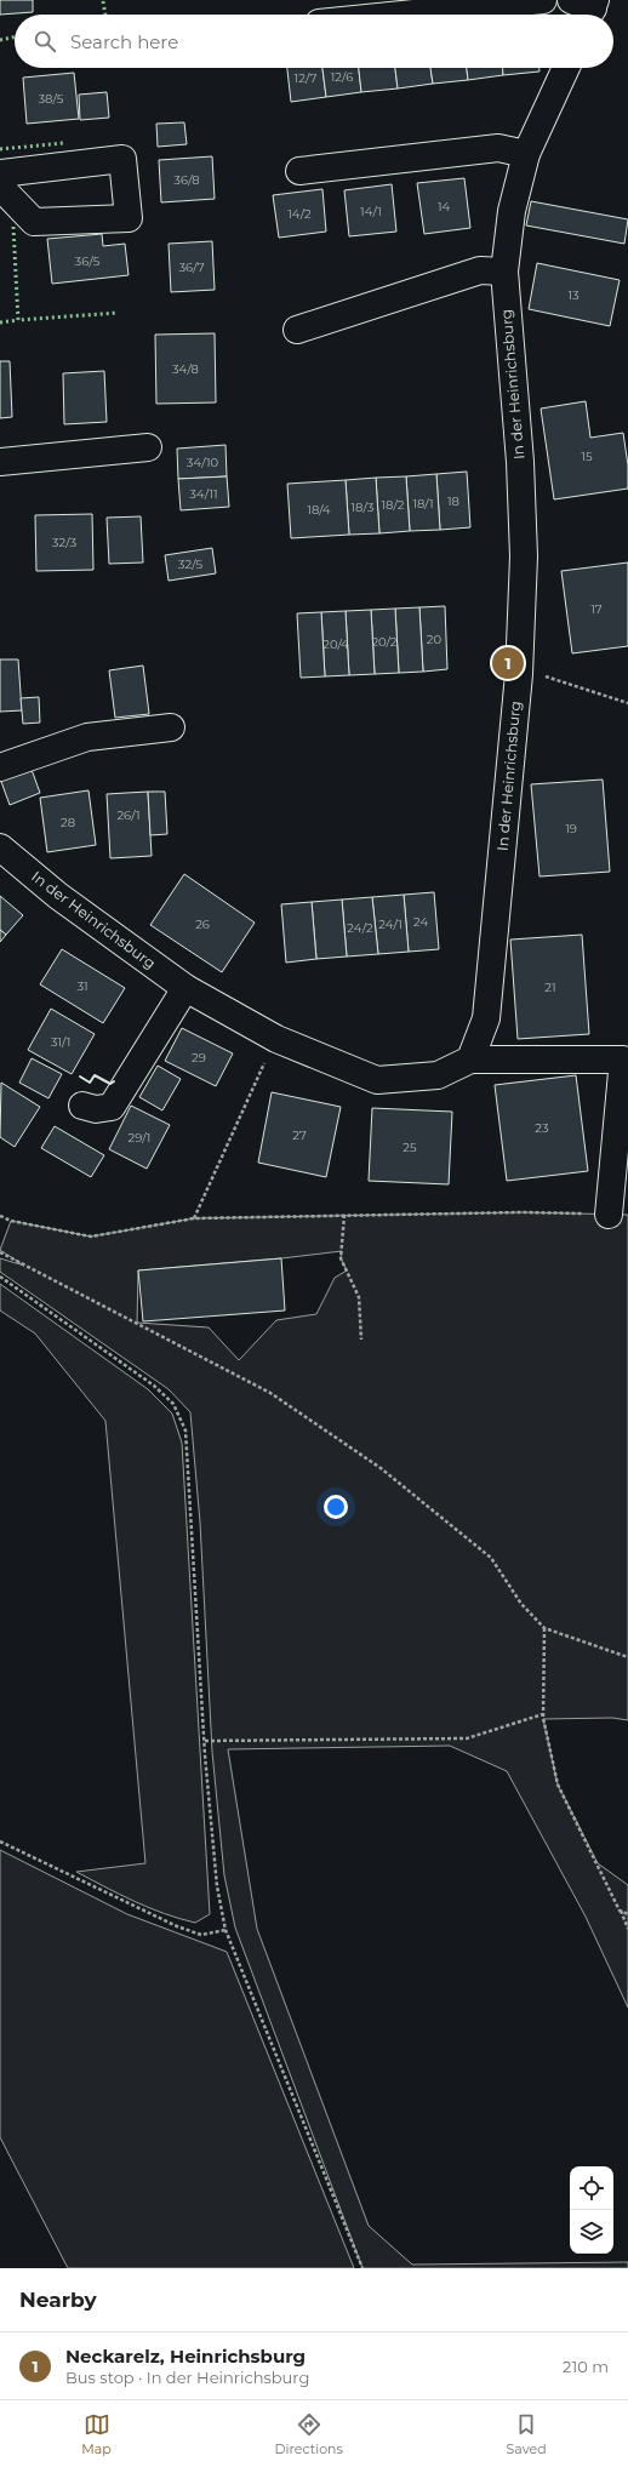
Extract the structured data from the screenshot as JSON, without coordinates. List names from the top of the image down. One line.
{"streets":{"street":["In der Heinrichsburg"]},"house_numbers":["12/6","12/7","38/5","36/8","14","14/1","14/2","36/5","36/7","13","34/8","15","34/10","34/11","18","18/1","18/2","18/3","18/4","32/3","32/5","17","20","20/2","20/4","26/1","28","19","24","26","24/1","24/2","31","21","31/1","29","23","27","29/1","25"],"page":{"search":"Search here","pins":"1","heading":"Nearby","list":[{"mark":"1","name":"Neckarelz, Heinrichsburg","note":"Bus stop · In der Heinrichsburg","value":"210 m"}],"nav":["Map","Directions","Saved"]}}
